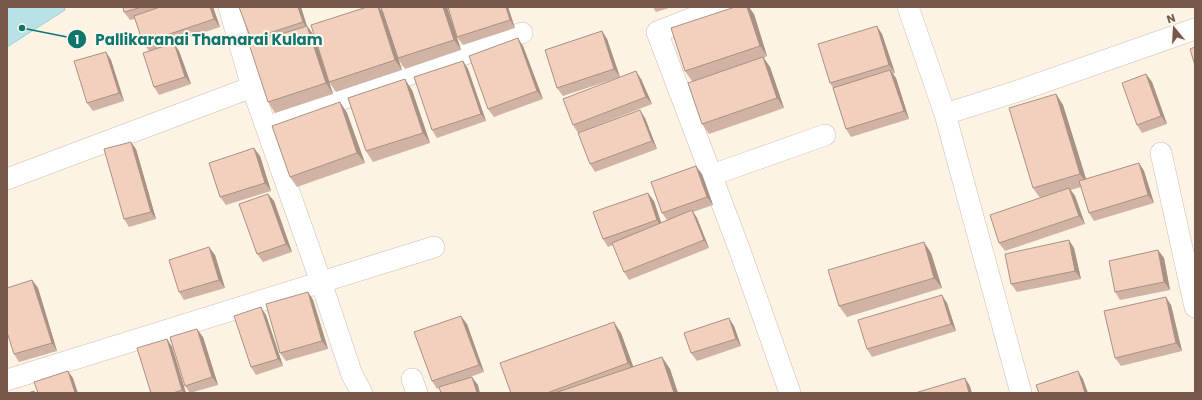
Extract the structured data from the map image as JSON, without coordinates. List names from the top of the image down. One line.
{"places":["Pallikaranai Thamarai Kulam"],"north":"top"}
